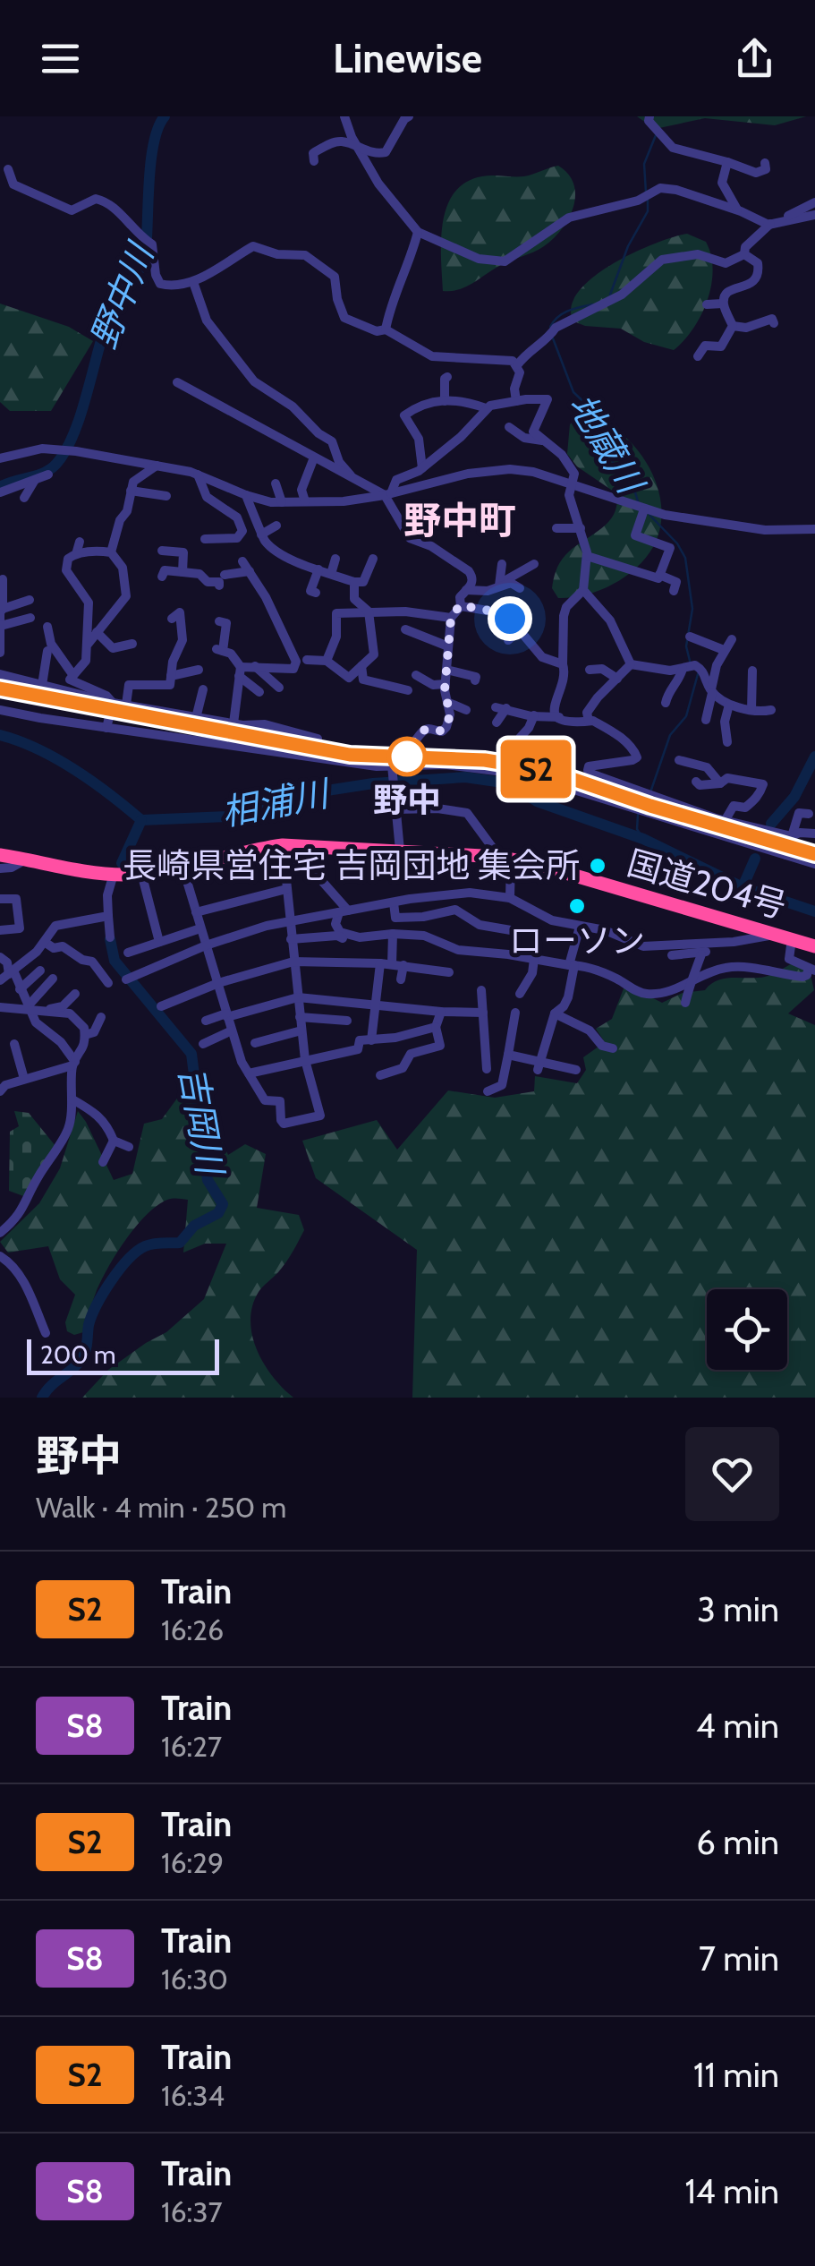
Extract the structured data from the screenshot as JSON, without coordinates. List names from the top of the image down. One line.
{"streets":{"highway":["国道204号"]},"districts":["野中町"],"water":["野中川","地蔵川","相浦川","吉岡川"],"places":["野中","長崎県営住宅 吉岡団地 集会所","ローソン"],"scale_bar":"200 m","page":{"header":"Linewise","on_map":"S2","scale":"200 m","heading":["野中","Walk · 4 min · 250 m"],"list":[{"mark":"S2","name":"Train","note":"16:26","value":"3 min"},{"mark":"S8","name":"Train","note":"16:27","value":"4 min"},{"mark":"S2","name":"Train","note":"16:29","value":"6 min"},{"mark":"S8","name":"Train","note":"16:30","value":"7 min"},{"mark":"S2","name":"Train","note":"16:34","value":"11 min"},{"mark":"S8","name":"Train","note":"16:37","value":"14 min"}]}}
